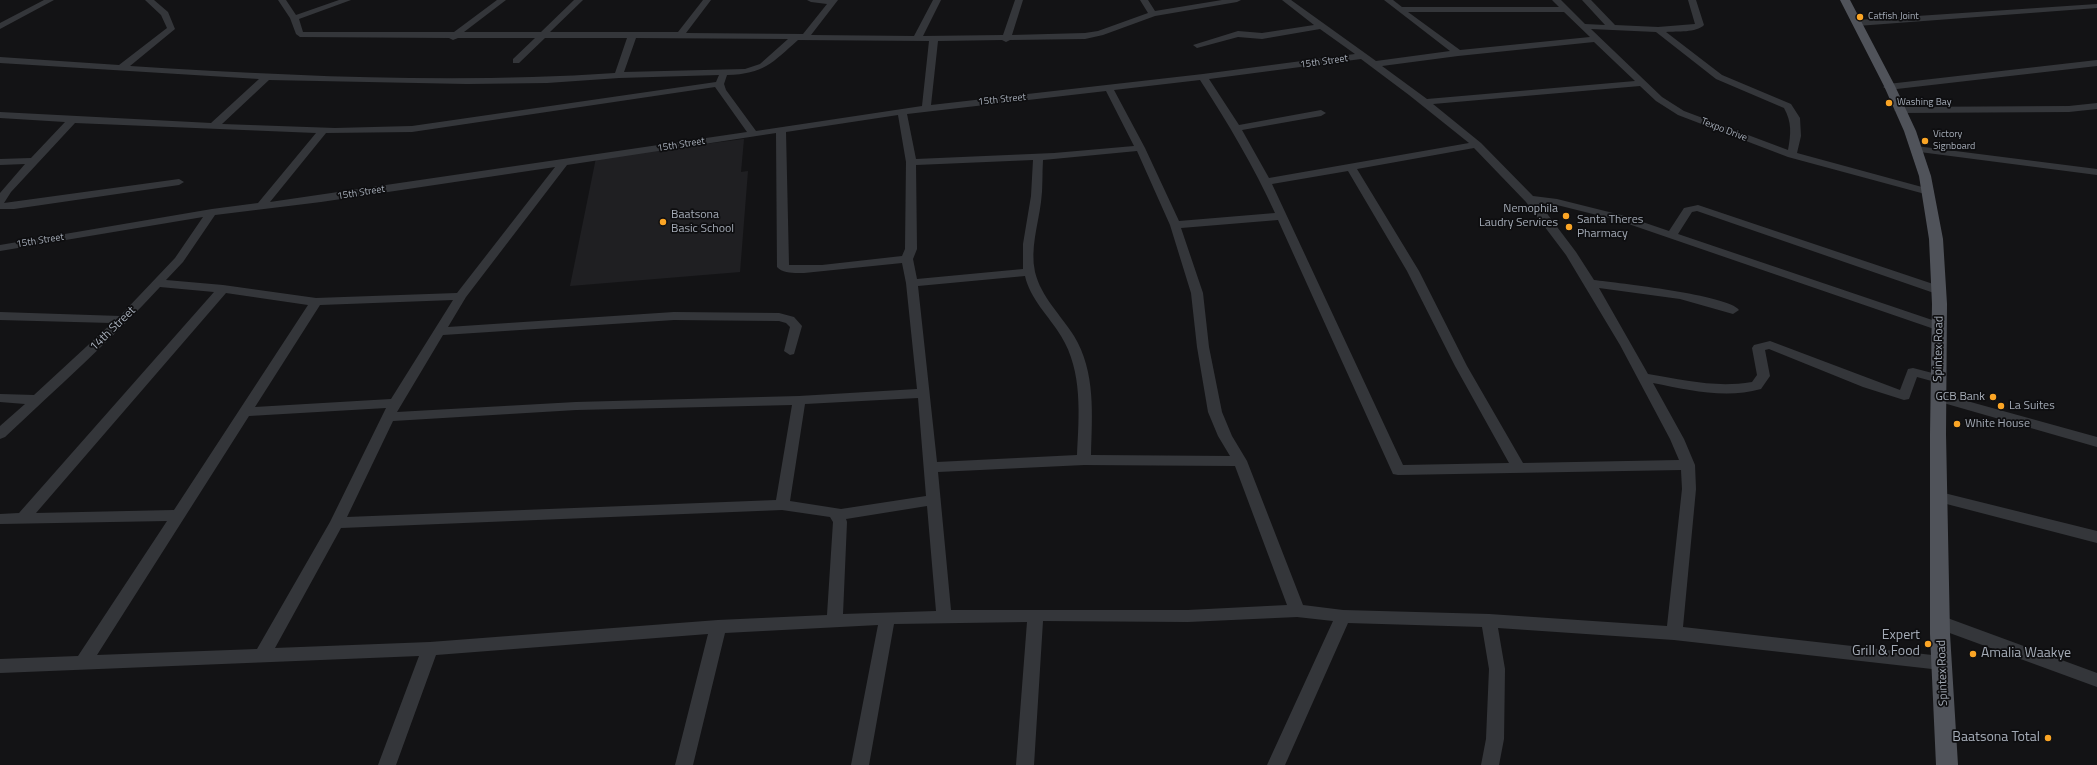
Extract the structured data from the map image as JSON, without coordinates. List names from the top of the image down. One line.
{"streets":{"main road":["Spintex Road"],"street":["15th Street","Texpo Drive","14th Street"]},"crossings":[["15th Street","14th Street"],["Texpo Drive","Spintex Road"]],"places":["Catfish Joint","Washing Bay","Victory Signboard","Nemophila Laudry Services","Baatsona Basic School","Santa Theres Pharmacy","GCB Bank","La Suites","White House","Expert Grill & Food","Amalia Waakye","Baatsona Total"]}
